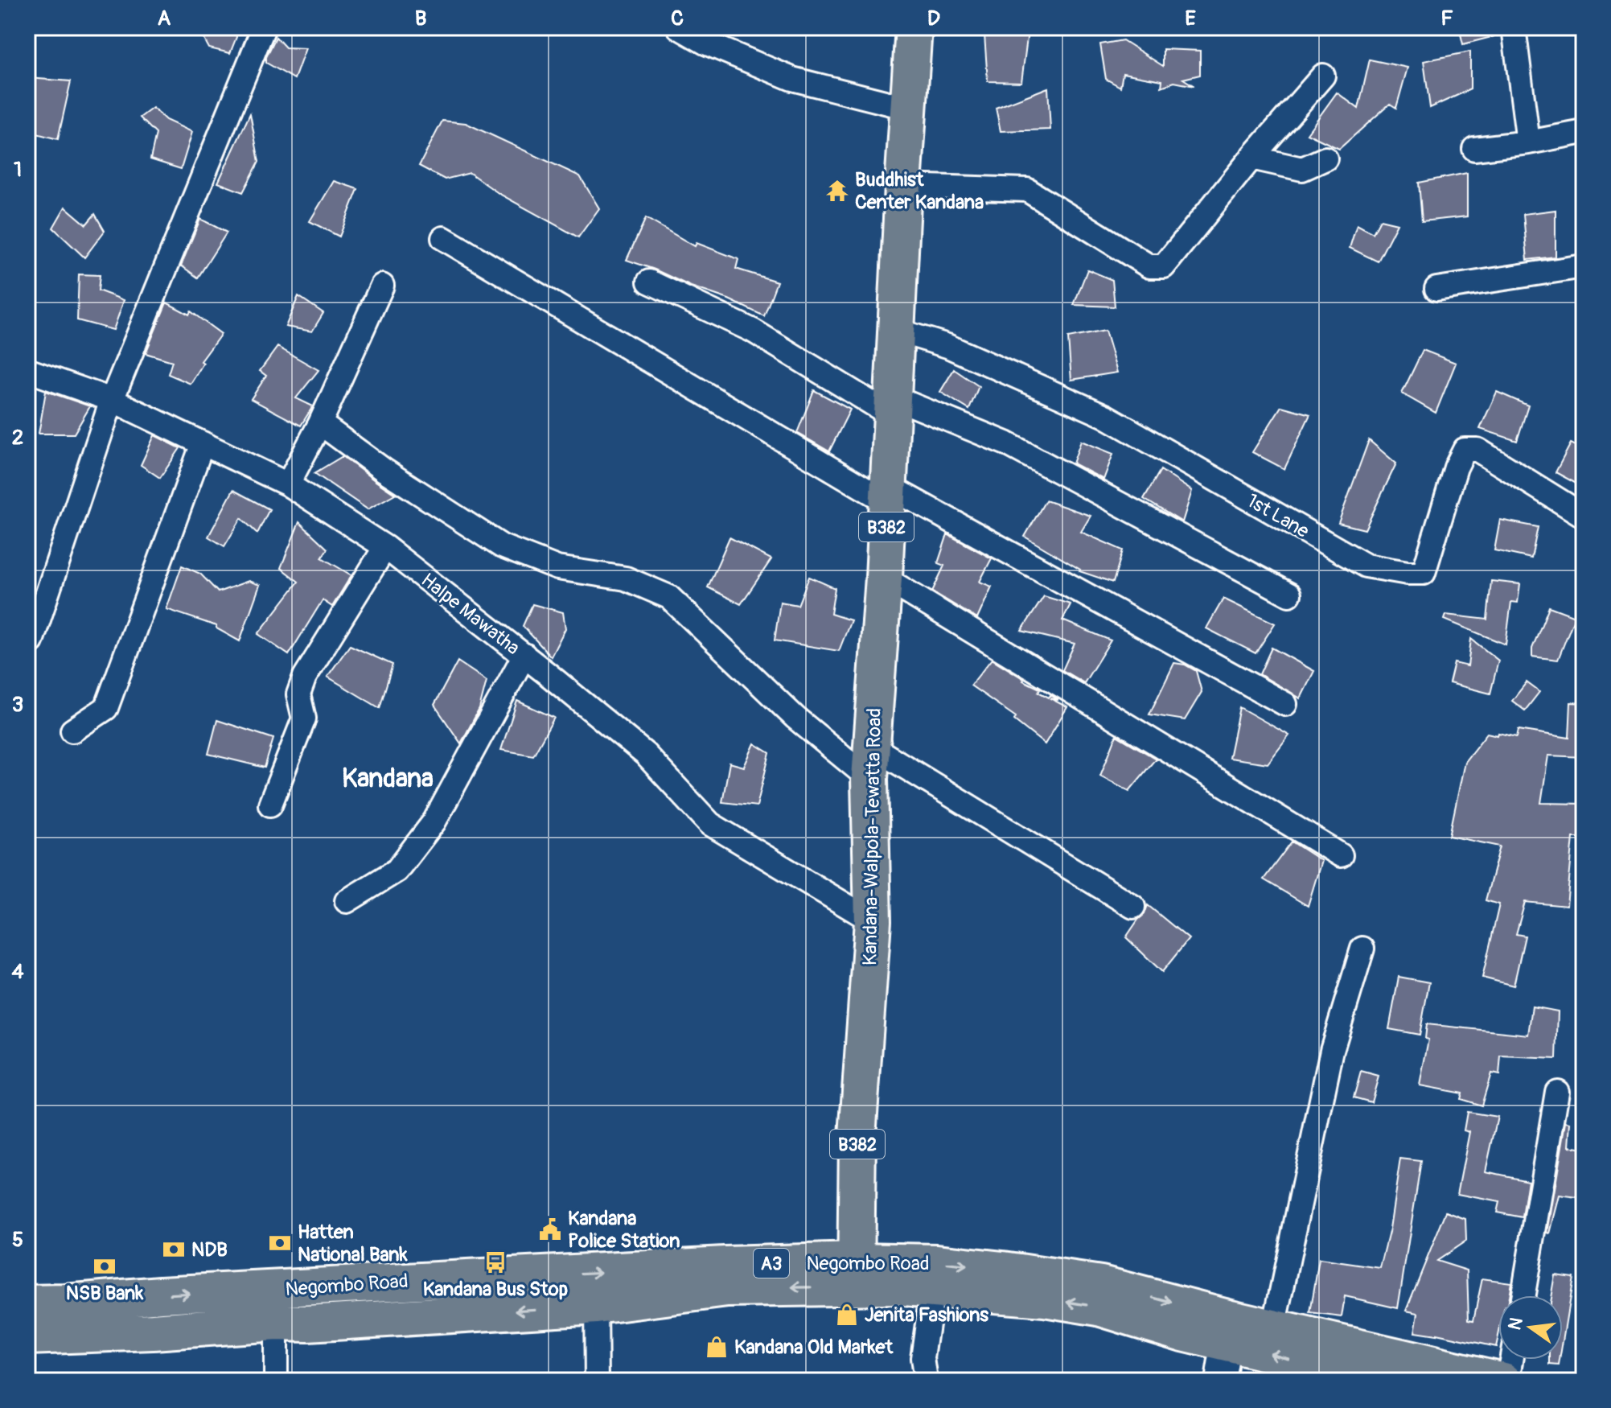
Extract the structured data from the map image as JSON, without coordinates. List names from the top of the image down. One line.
{"streets":{"main road":["B382","Kandana-Walpola-Tewatta Road","A3","Negombo Road"],"street":["1st Lane","Halpe Mawatha"]},"crossings":[["1st Lane","Kandana-Walpola-Tewatta Road"],["Halpe Mawatha","Kandana-Walpola-Tewatta Road"],["Kandana-Walpola-Tewatta Road","Negombo Road"]],"districts":["Kandana"],"places":{"temple":["Buddhist Center Kandana"],"public building":["Kandana Police Station"],"bank":["Hatten National Bank","NDB","NSB Bank"],"bus stop":["Kandana Bus Stop"],"shop":["Jenita Fashions","Kandana Old Market"]},"north":"left","grid":{"columns":["A","B","C","D","E","F"],"rows":["1","2","3","4","5"]}}
